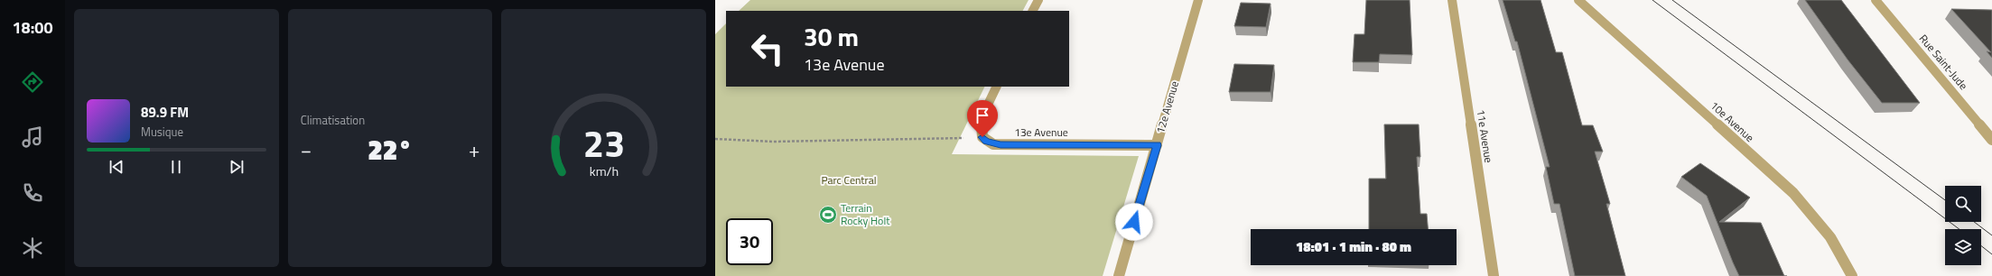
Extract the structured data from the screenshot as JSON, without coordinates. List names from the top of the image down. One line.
{"streets":{"street":["Rue Saint-Jude","12e Avenue","10e Avenue","13e Avenue","11e Avenue"]},"crossings":[["12e Avenue","13e Avenue"]],"parks":["Parc Central"],"places":{"sports":["Terrain Rocky Holt"]},"page":{"tabs":"18:00","tile":"Climatisation","turn":["30 m","13e Avenue"],"song":["89.9 FM","Musique"],"heat":["−","22°","+"],"limit":"30","trip":"18:01 · 1 min · 80 m","gauge":["23","km/h"]}}
